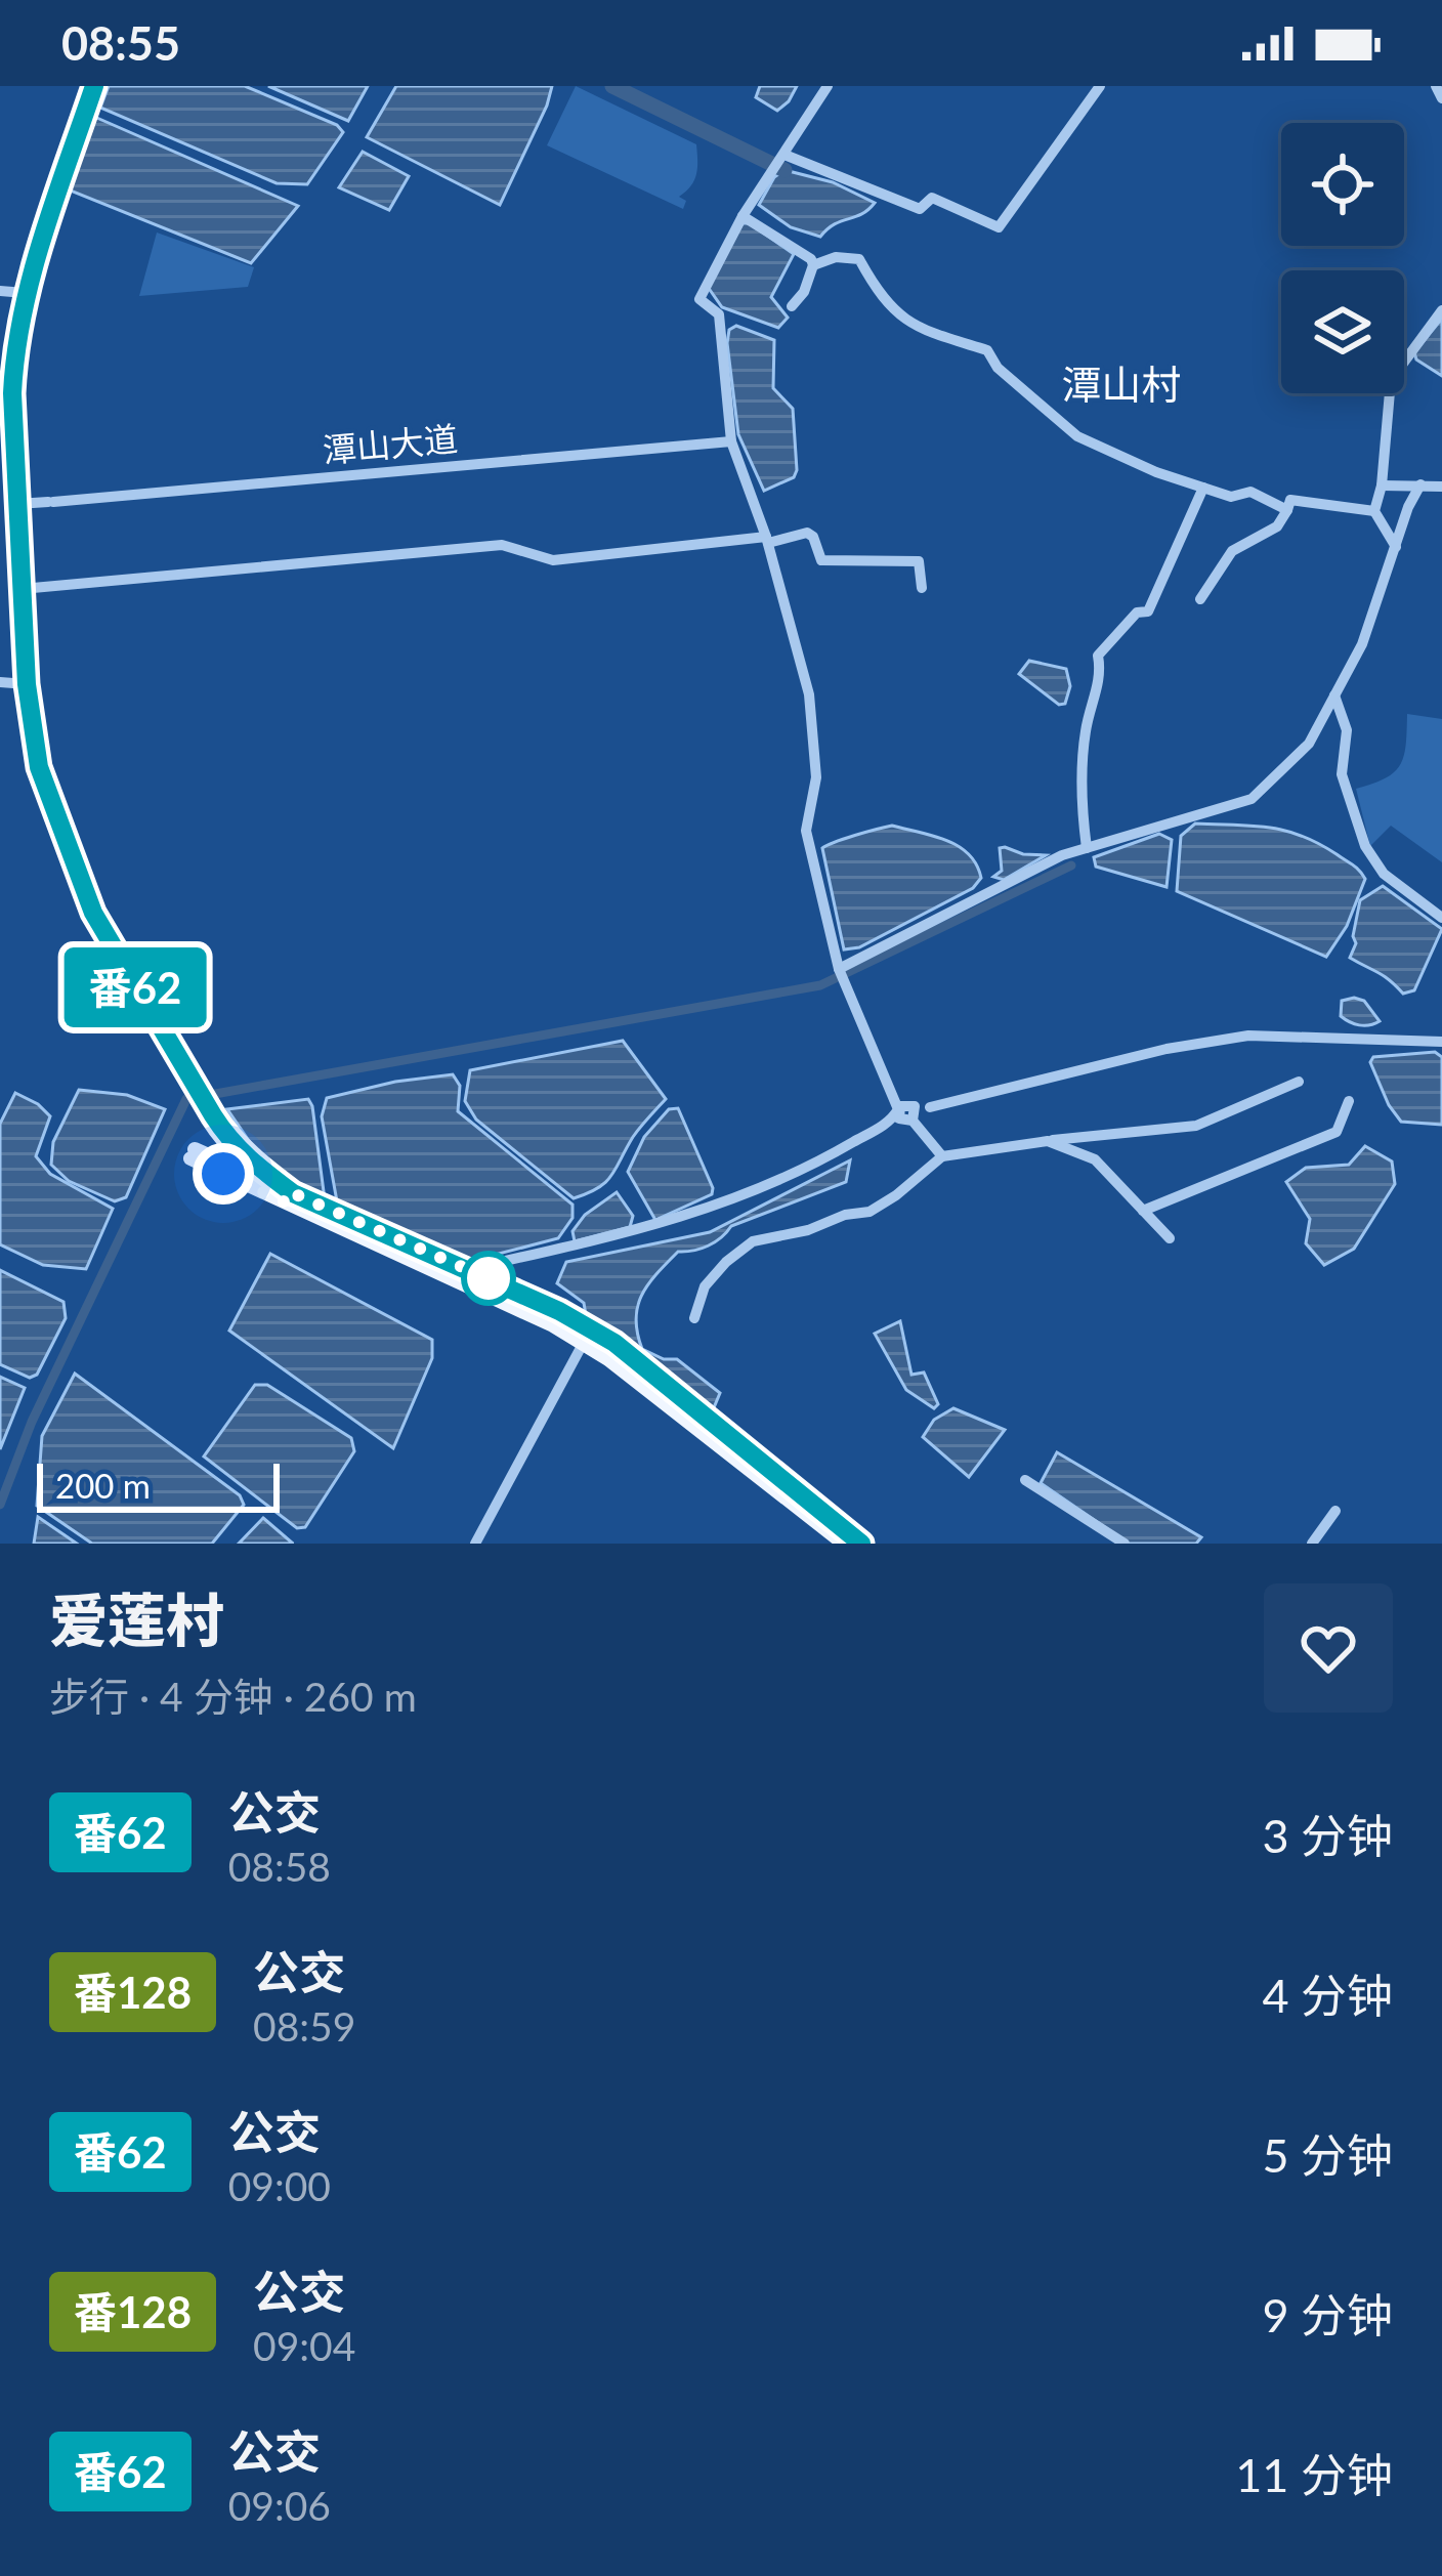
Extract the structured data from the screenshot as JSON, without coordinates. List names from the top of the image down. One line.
{"streets":{"street":["潭山大道"]},"districts":["潭山村"],"lines":["bus line 番62"],"scale_bar":"200 m","page":{"status":"08:55","on_map":"番62","scale":"200 m","heading":["爱莲村","步行 · 4 分钟 · 260 m"],"list":[{"mark":"番62","name":"公交","note":"08:58","value":"3 分钟"},{"mark":"番128","name":"公交","note":"08:59","value":"4 分钟"},{"mark":"番62","name":"公交","note":"09:00","value":"5 分钟"},{"mark":"番128","name":"公交","note":"09:04","value":"9 分钟"},{"mark":"番62","name":"公交","note":"09:06","value":"11 分钟"}]}}
